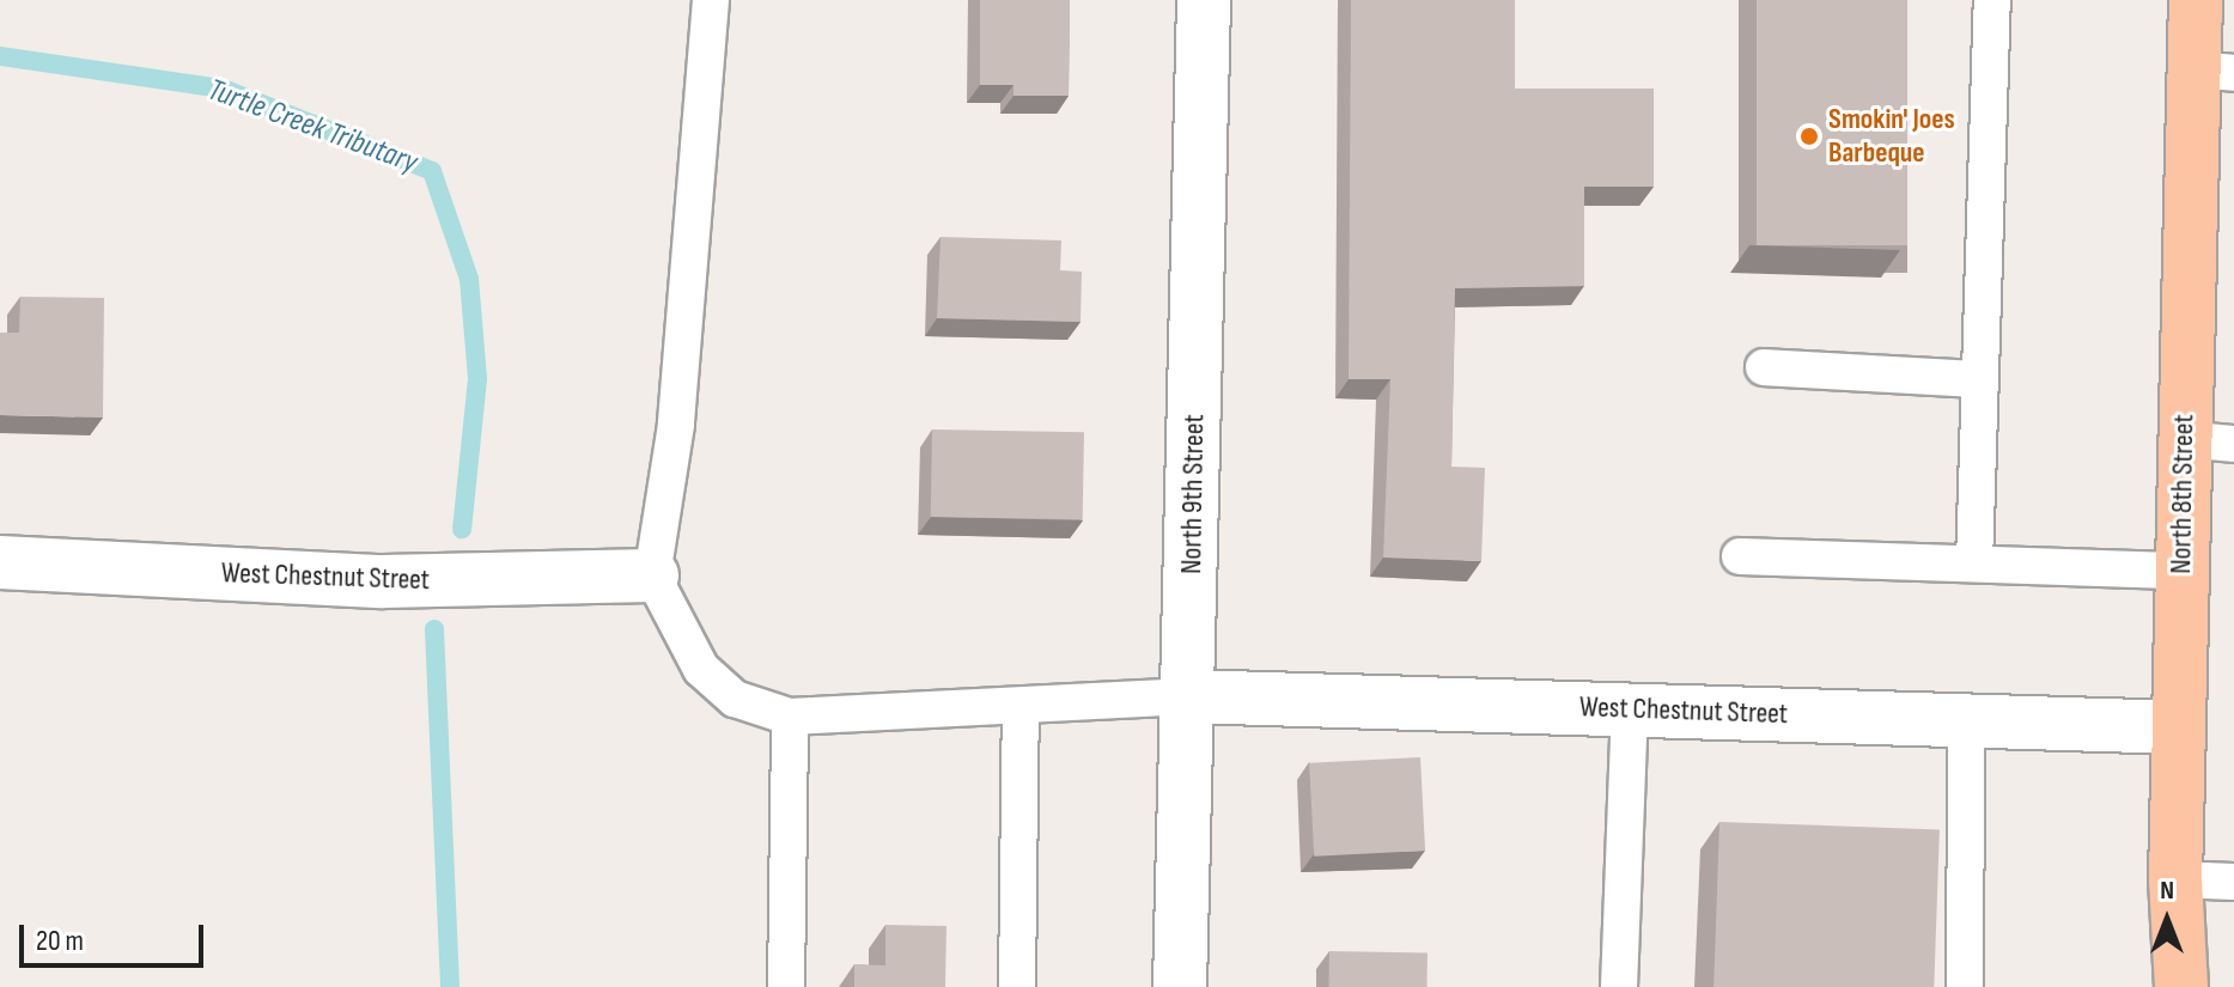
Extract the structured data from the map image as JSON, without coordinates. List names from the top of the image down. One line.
{"streets":{"main road":["North 8th Street"],"street":["North 9th Street","West Chestnut Street"]},"crossings":[["North 9th Street","West Chestnut Street"],["North 8th Street","West Chestnut Street"]],"water":["Turtle Creek Tributary"],"places":["Smokin' Joes Barbeque"],"scale_bar":"20 m","north":"top"}
